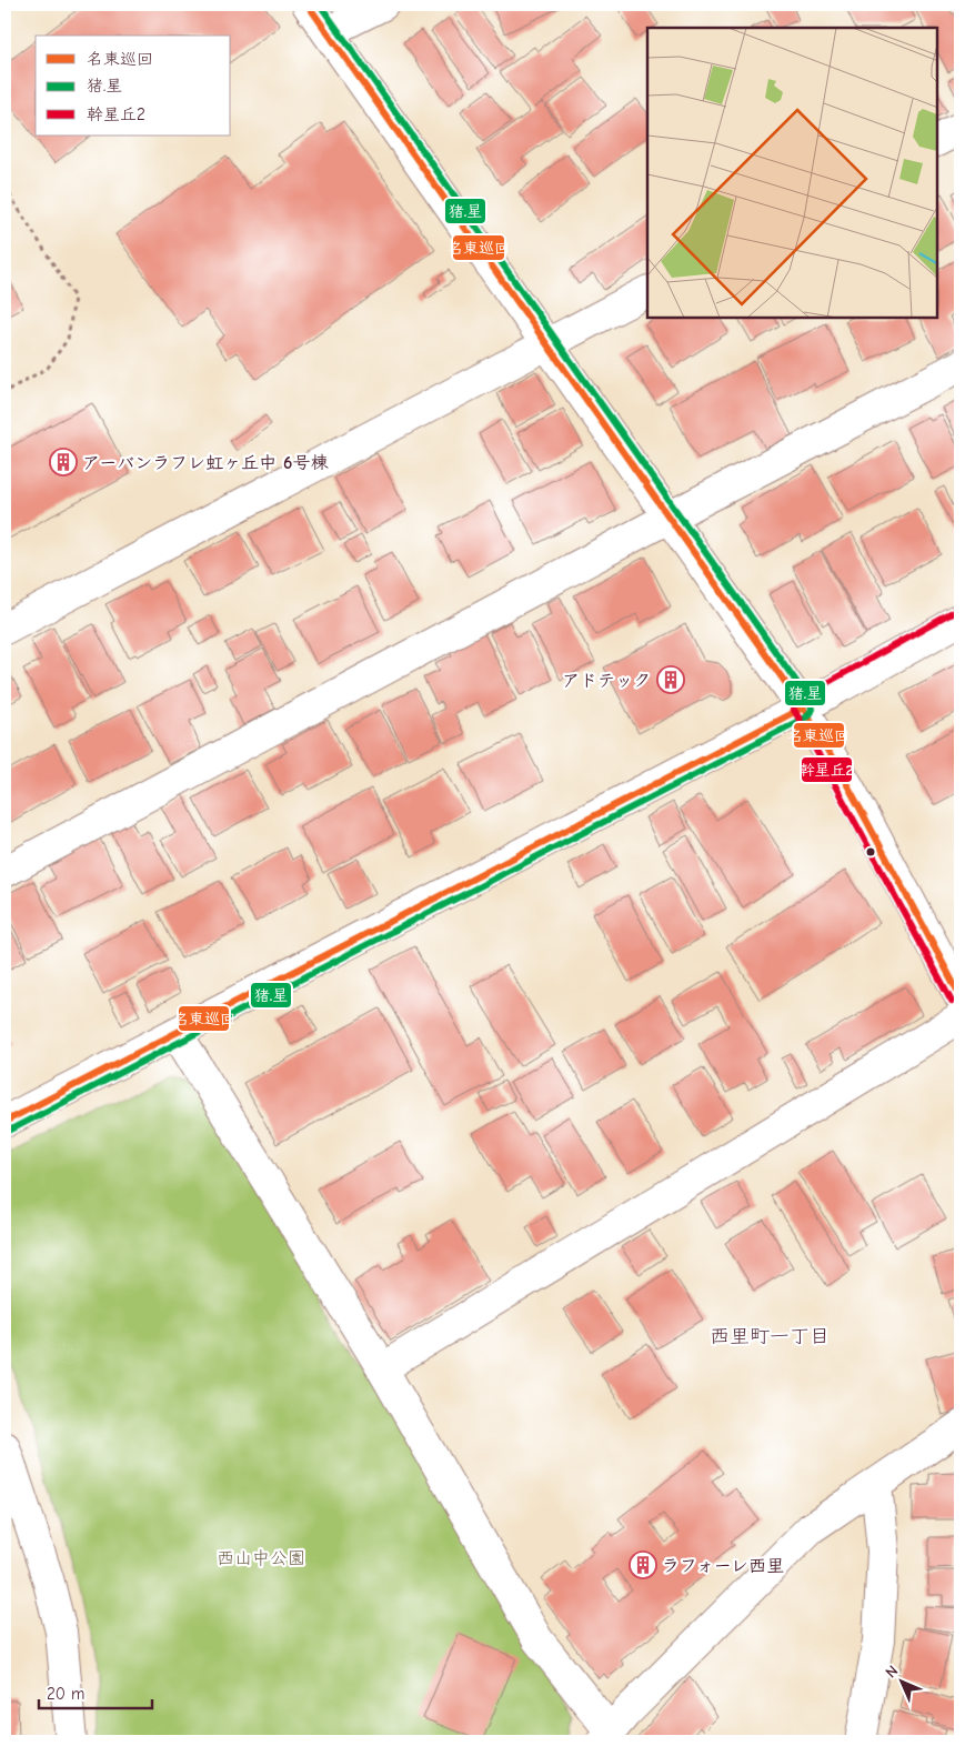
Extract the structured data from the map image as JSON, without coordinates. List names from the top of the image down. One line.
{"districts":["西里町一丁目"],"parks":["西山中公園"],"places":{"building":["アーバンラフレ虹ヶ丘中 6号棟","アドテック","ラフォーレ西里"]},"lines":["transit line 名東巡回","transit line 猪.星","transit line 幹星丘2"],"legend":["名東巡回","猪.星","幹星丘2"],"scale_bar":"20 m","north":"top left"}
